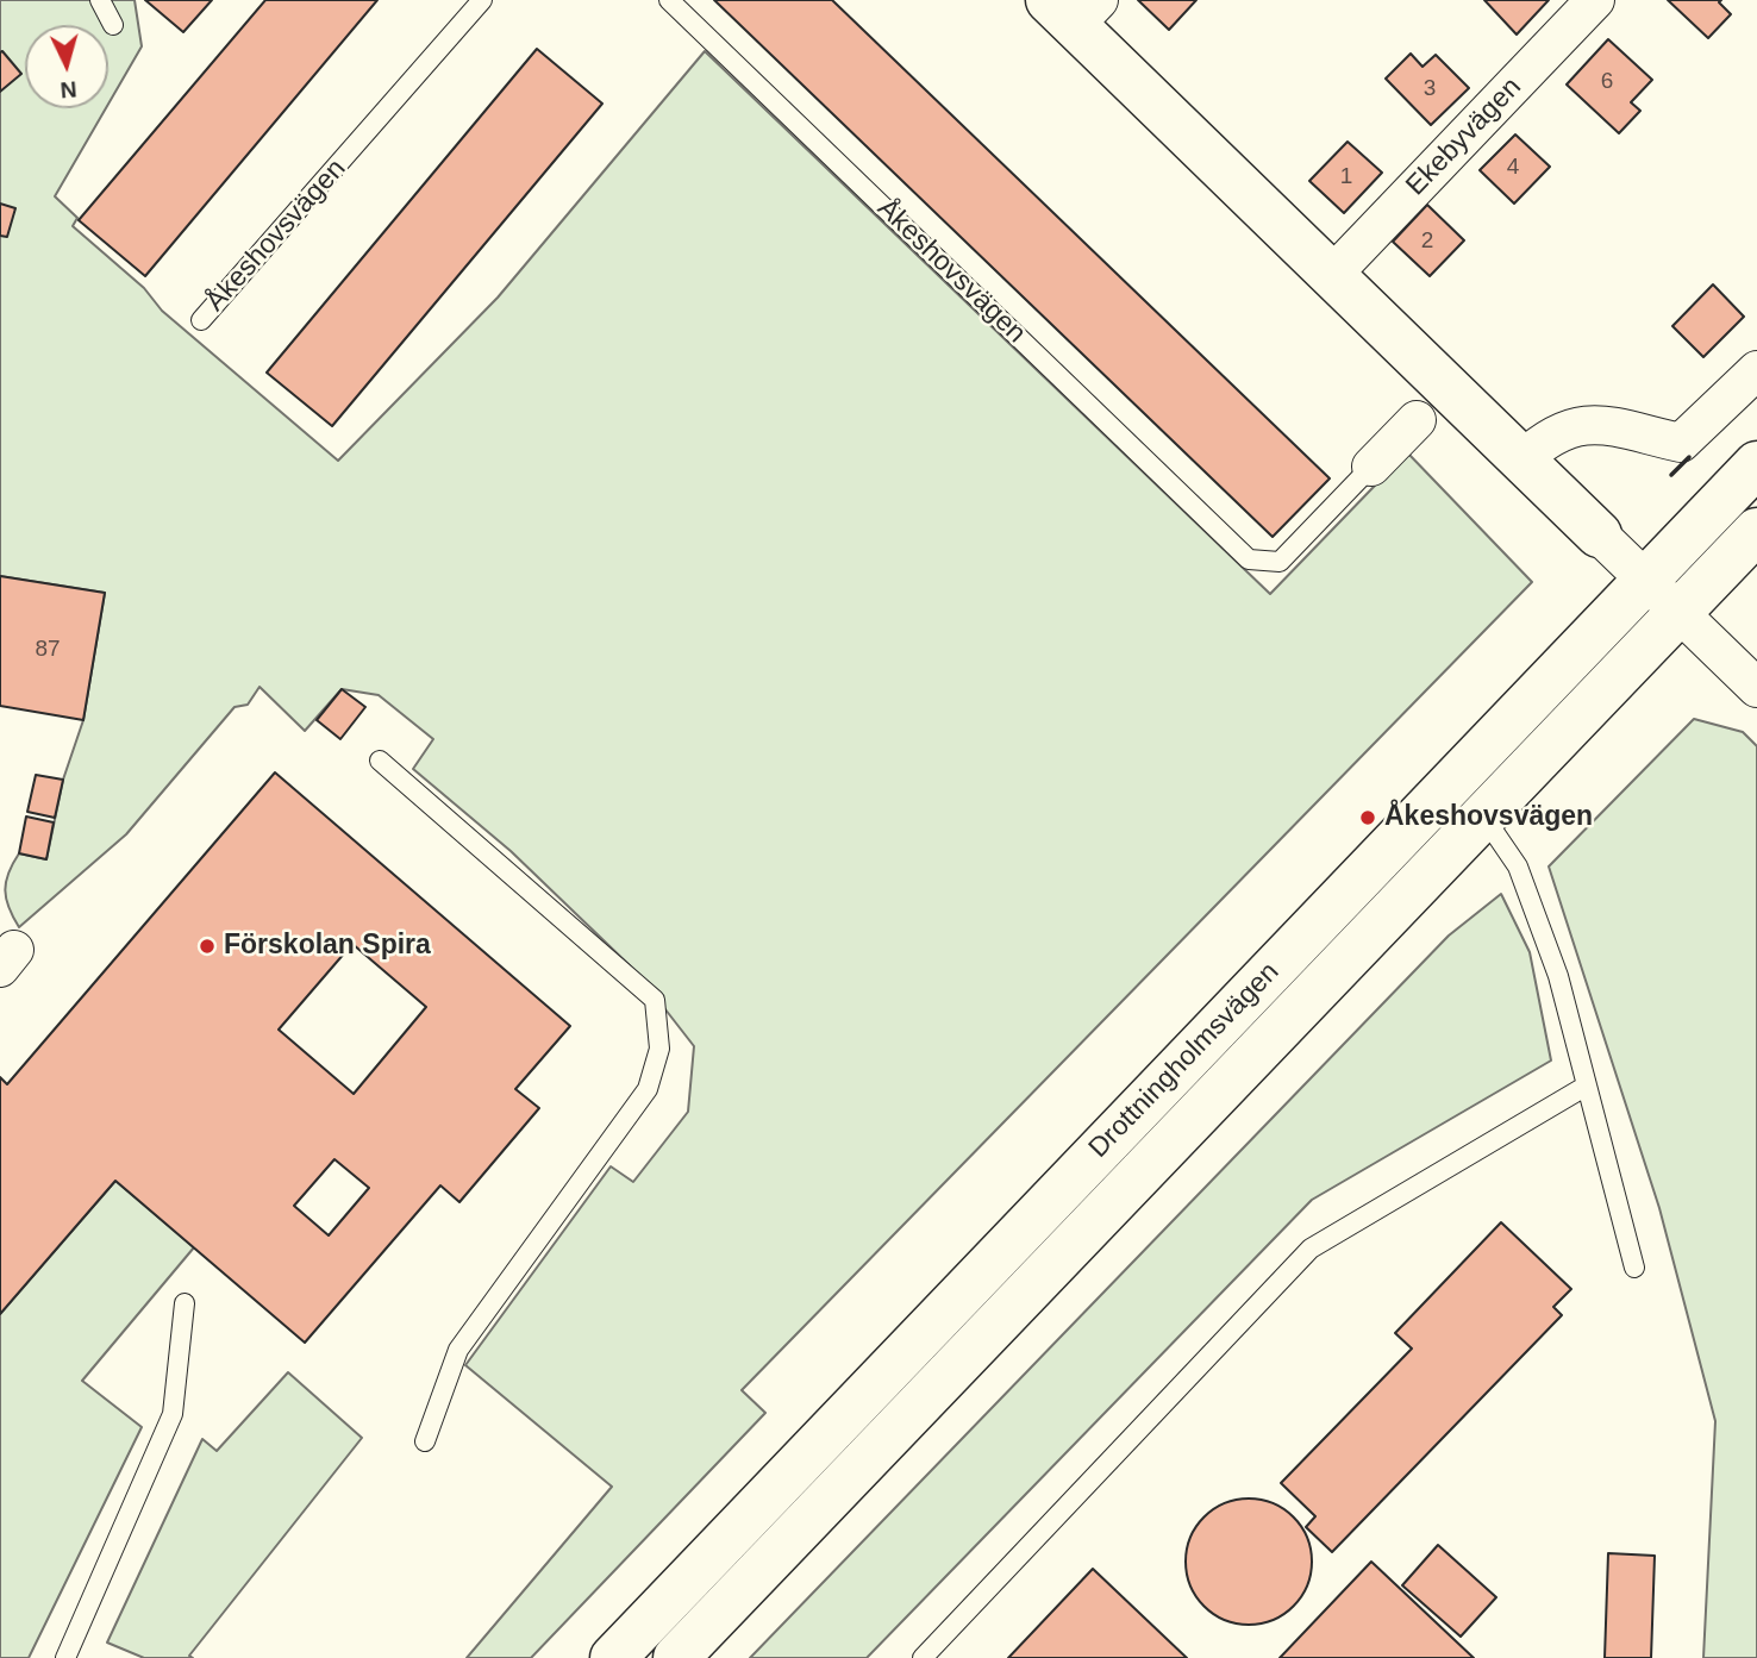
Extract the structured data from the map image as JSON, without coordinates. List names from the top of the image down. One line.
{"streets":{"main road":["Drottningholmsvägen"],"street":["Ekebyvägen","Åkeshovsvägen"]},"places":["Åkeshovsvägen","Förskolan Spira"],"house_numbers":["6","3","4","1","2","87"],"north":"bottom"}
